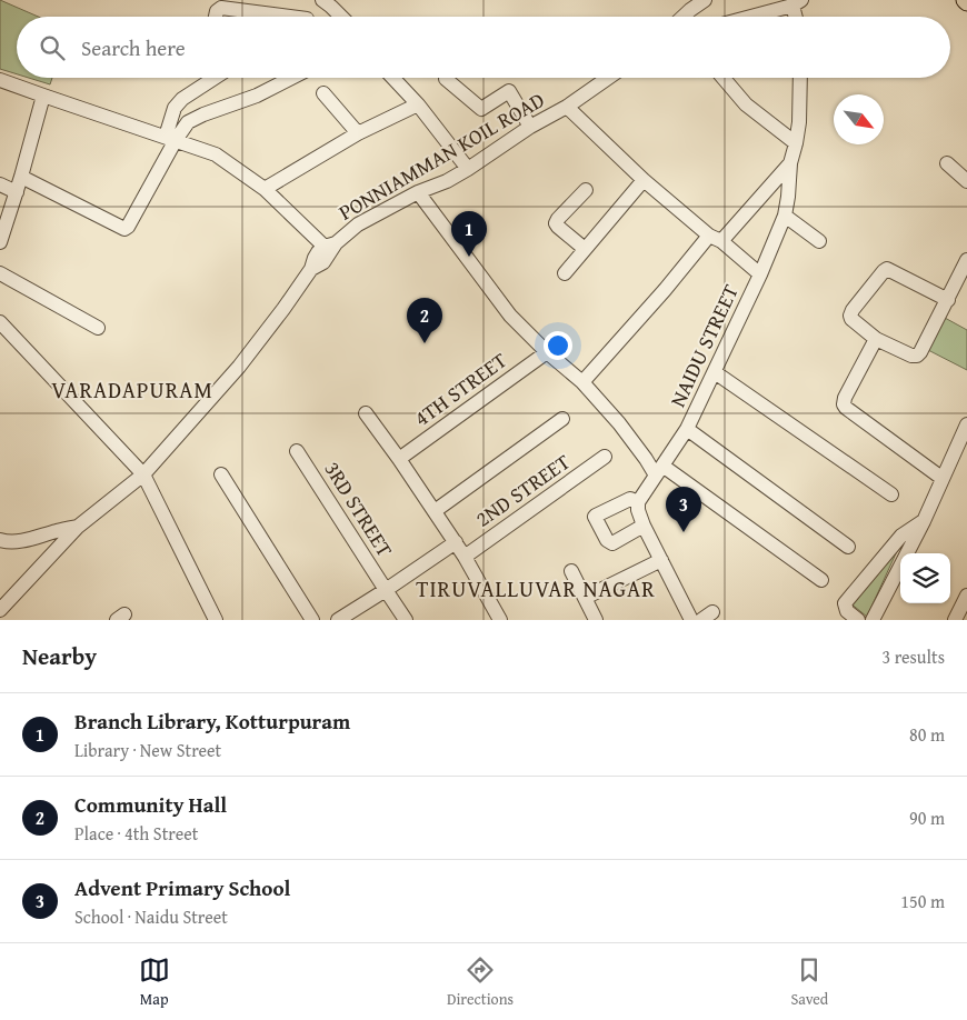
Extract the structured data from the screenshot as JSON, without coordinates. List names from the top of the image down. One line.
{"streets":{"street":["PONNIAMMAN KOIL ROAD","NAIDU STREET","4TH STREET","2ND STREET","3RD STREET"]},"districts":["VARADAPURAM","TIRUVALLUVAR NAGAR"],"north":"bottom right","page":{"search":"Search here","pins":["1","2","3"],"heading":["Nearby","3 results"],"list":[{"mark":"1","name":"Branch Library, Kotturpuram","note":"Library · New Street","value":"80 m"},{"mark":"2","name":"Community Hall","note":"Place · 4th Street","value":"90 m"},{"mark":"3","name":"Advent Primary School","note":"School · Naidu Street","value":"150 m"}],"nav":["Map","Directions","Saved"]}}
